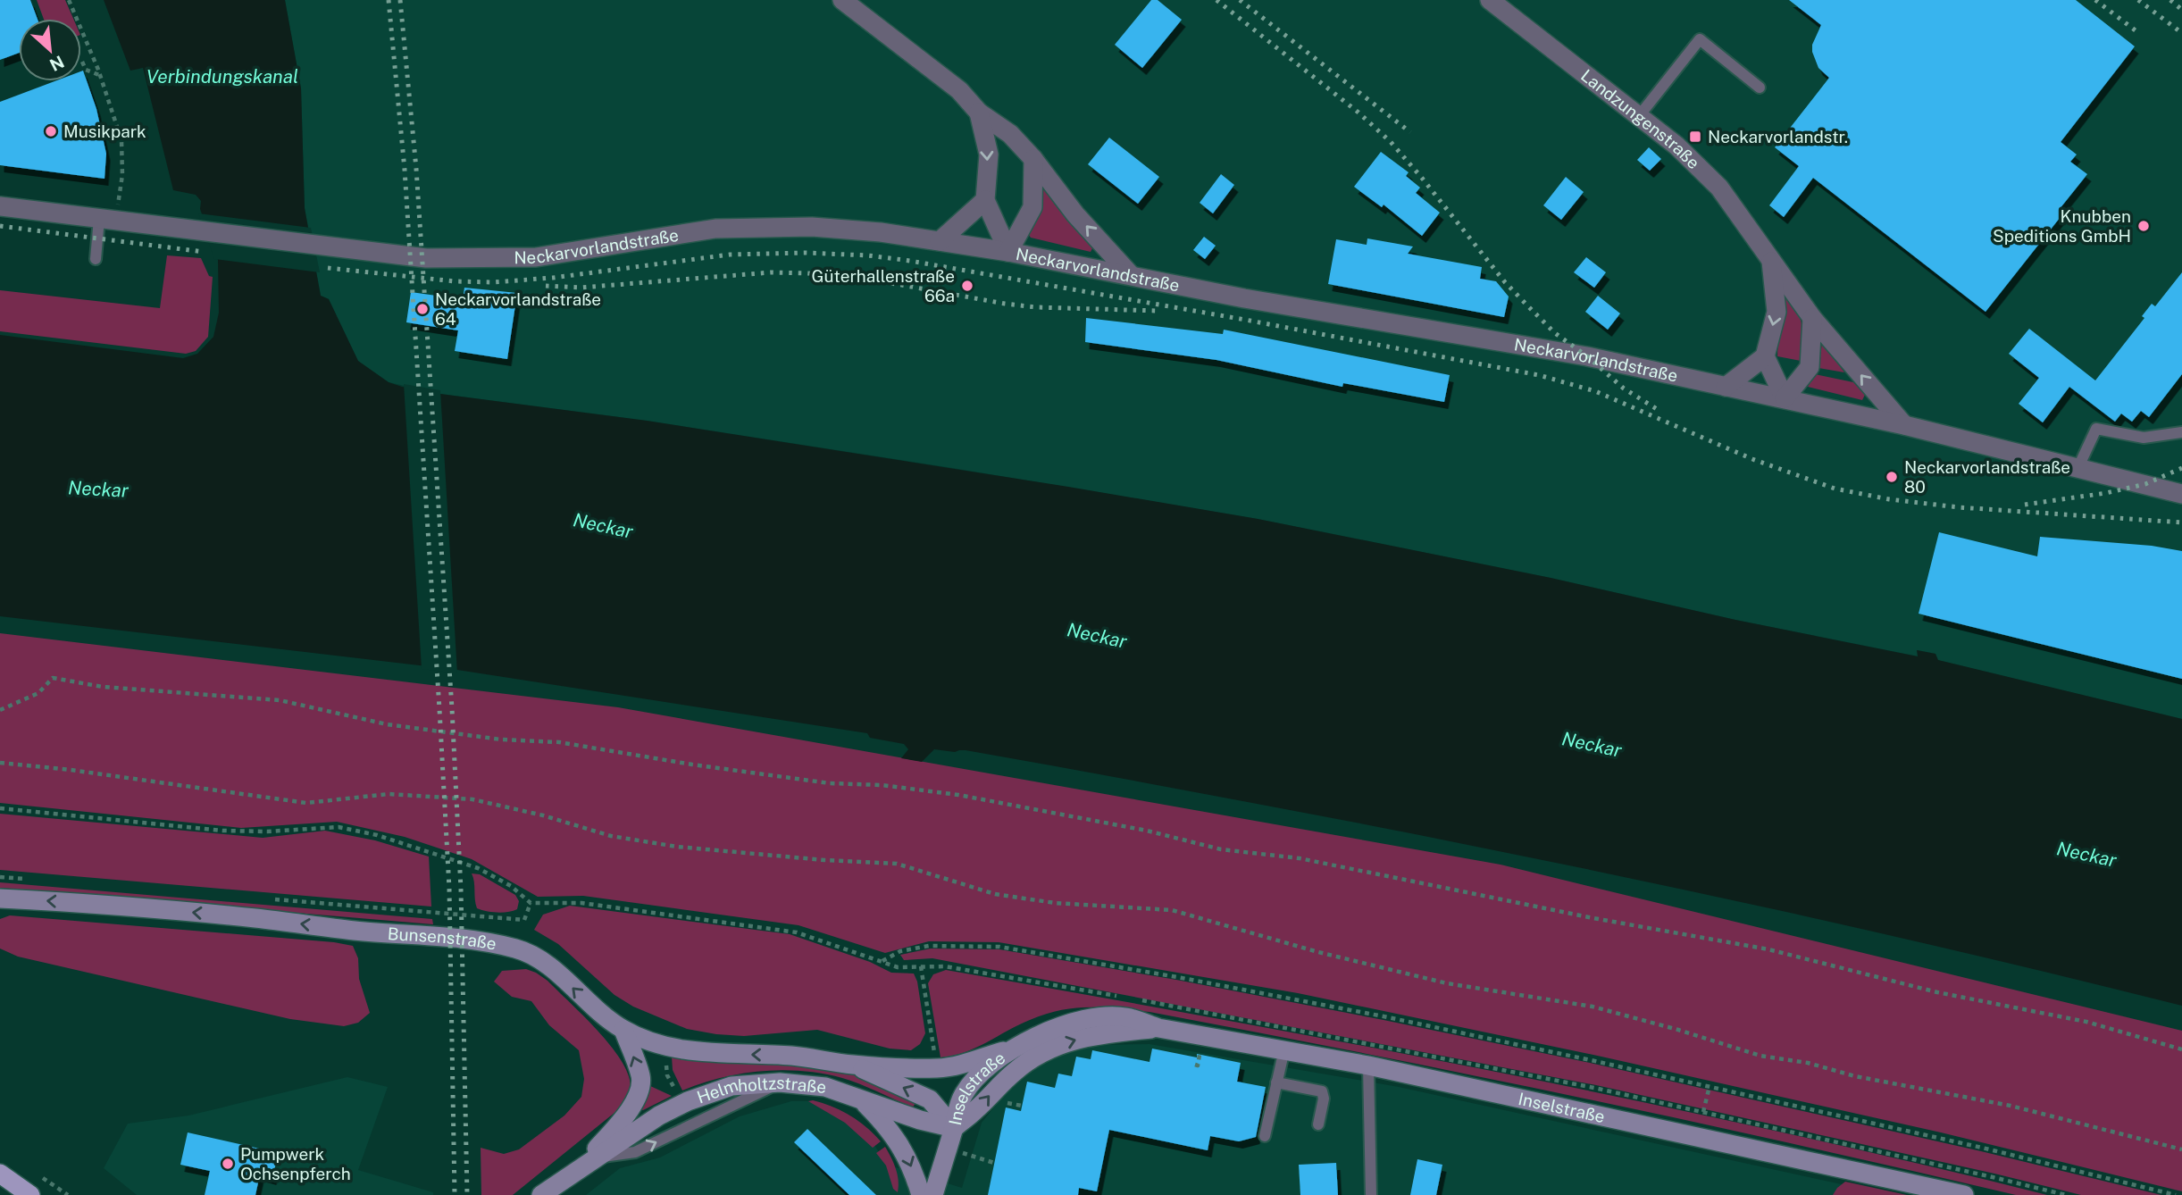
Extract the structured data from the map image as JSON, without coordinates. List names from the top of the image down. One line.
{"streets":{"street":["Landzungenstraße","Neckarvorlandstraße","Bunsenstraße","Inselstraße","Helmholtzstraße"]},"crossings":[["Landzungenstraße","Neckarvorlandstraße"],["Bunsenstraße","Inselstraße"],["Bunsenstraße","Helmholtzstraße"],["Inselstraße","Helmholtzstraße"]],"one_way":["Bunsenstraße","Helmholtzstraße"],"water":["Verbindungskanal","Neckar"],"places":{"other":["Musikpark","Knubben Speditions GmbH","Güterhallenstraße 66a","Neckarvorlandstraße 64","Neckarvorlandstraße 80","Pumpwerk Ochsenpferch"],"transit":["Neckarvorlandstr."]},"north":"bottom right"}
